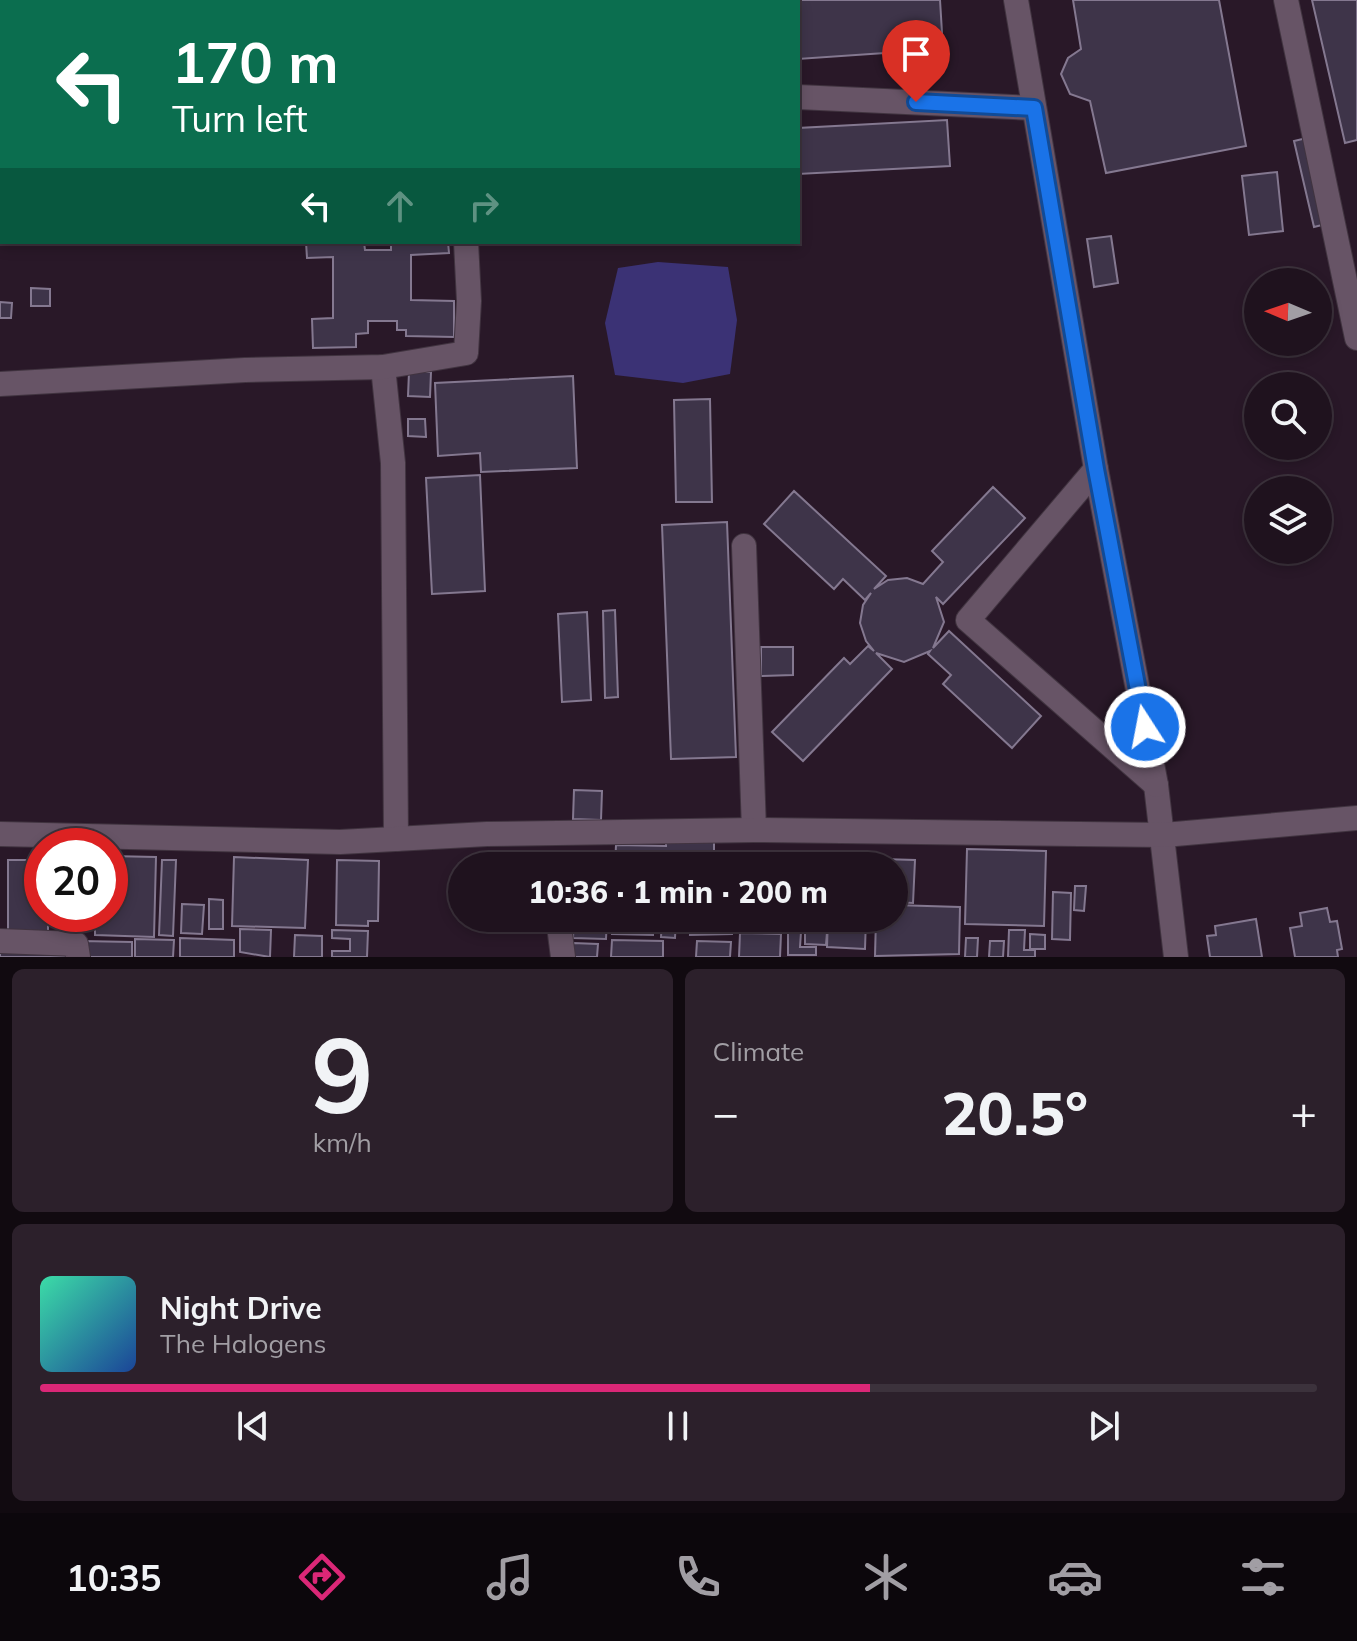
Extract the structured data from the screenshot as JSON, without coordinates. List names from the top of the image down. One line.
{"north":"left","page":{"turn":["170 m","Turn left"],"limit":"20","trip":"10:36 · 1 min · 200 m","tile":[["9","km/h"],"Climate"],"heat":["−","20.5°","+"],"song":["Night Drive","The Halogens"],"tabs":"10:35"}}
